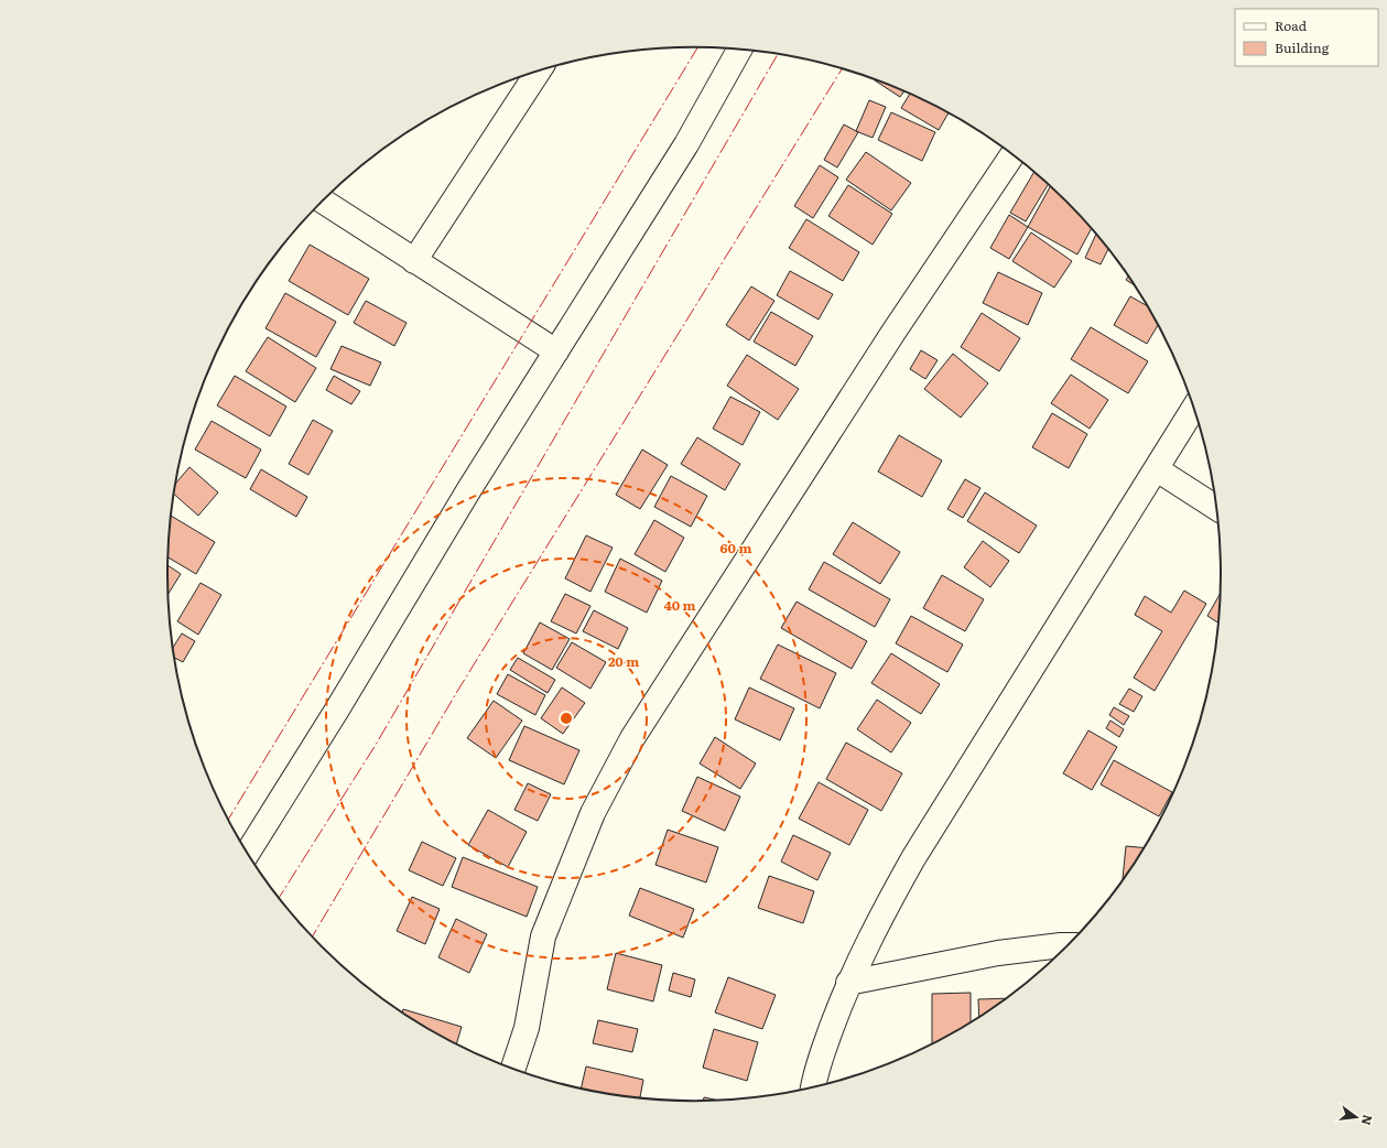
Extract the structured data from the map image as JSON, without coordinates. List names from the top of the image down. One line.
{"legend":["Road","Building"],"north":"right","rings":["60 m","40 m","20 m"]}
